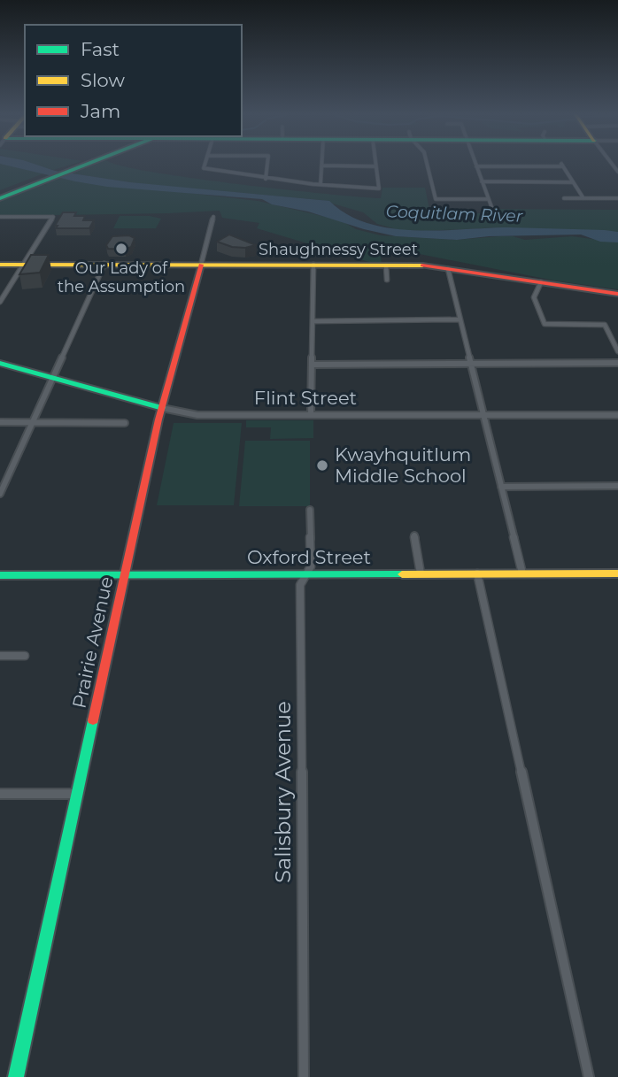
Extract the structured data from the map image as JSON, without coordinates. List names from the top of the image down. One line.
{"streets":{"main road":["Shaughnessy Street","Flint Street","Oxford Street","Prairie Avenue"],"street":["Salisbury Avenue"]},"crossings":[["Shaughnessy Street","Prairie Avenue"],["Flint Street","Prairie Avenue"],["Oxford Street","Prairie Avenue"],["Oxford Street","Salisbury Avenue"]],"water":["Coquitlam River"],"places":["Our Lady of the Assumption","Kwayhquitlum Middle School"],"legend":["Fast","Slow","Jam"]}
